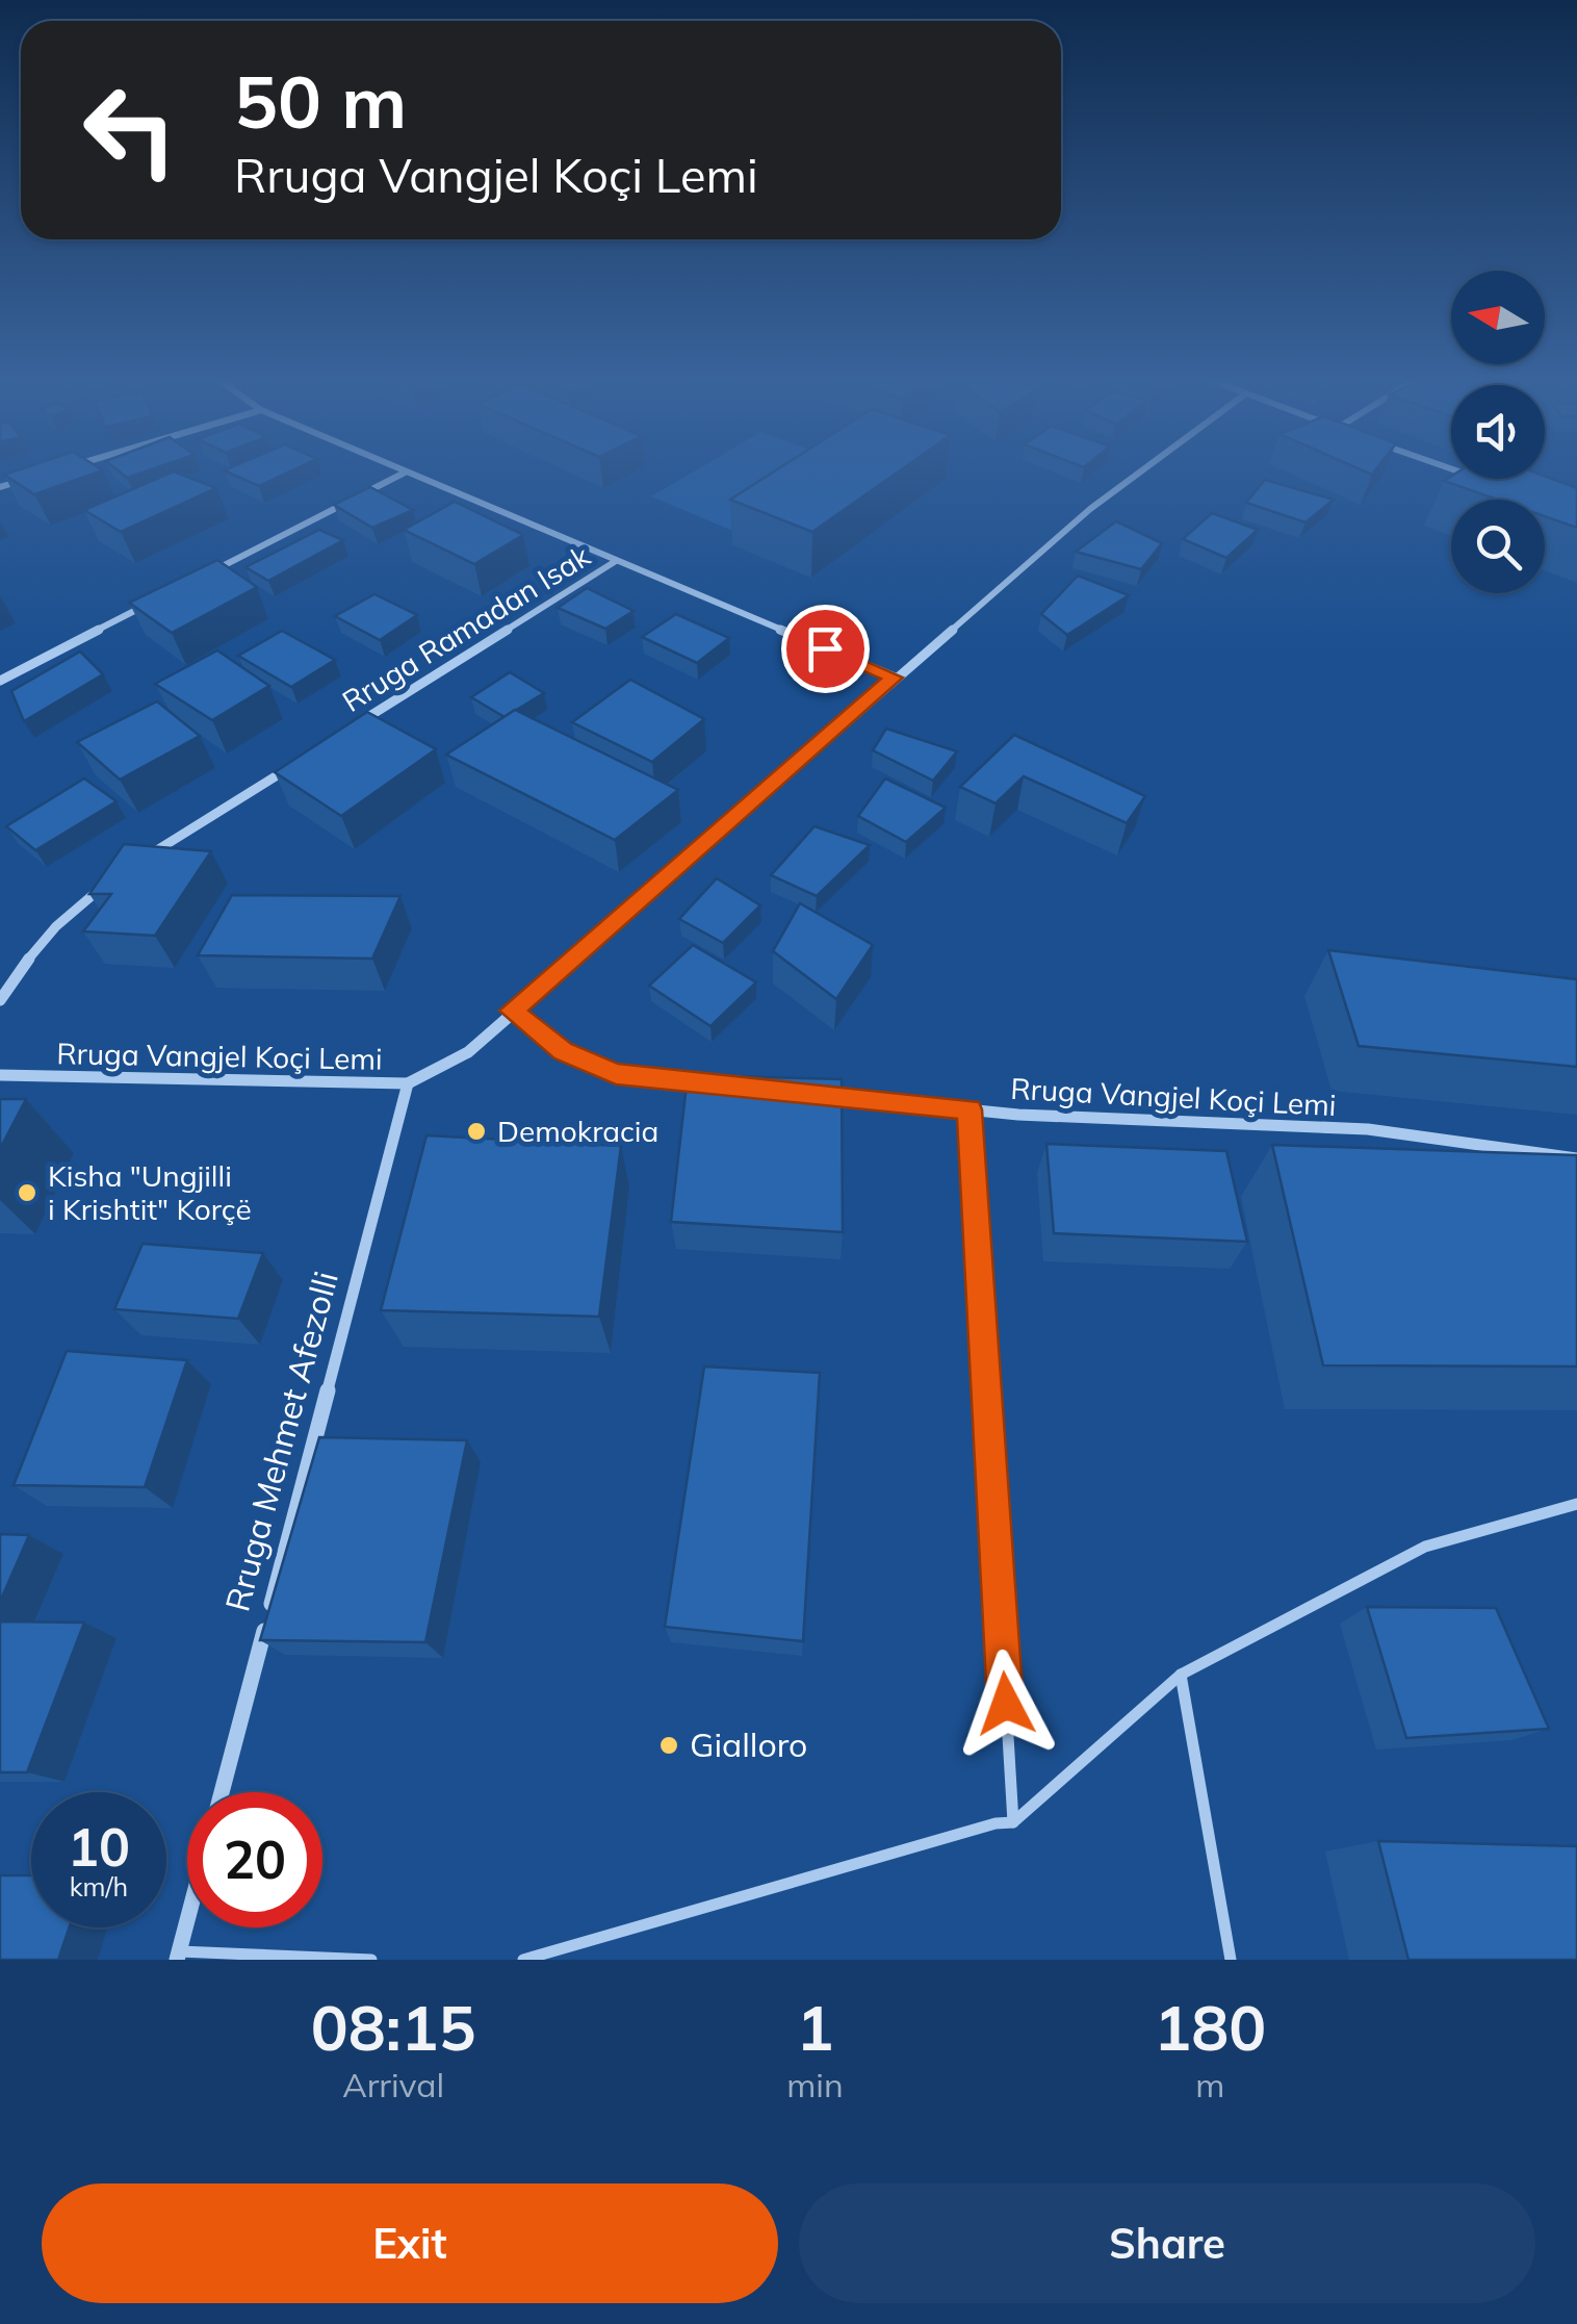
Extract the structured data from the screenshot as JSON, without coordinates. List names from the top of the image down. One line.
{"streets":{"street":["Rruga Ramadan Isak","Rruga Vangjel Koçi Lemi","Rruga Mehmet Afezolli"]},"crossings":[["Rruga Vangjel Koçi Lemi","Rruga Mehmet Afezolli"]],"places":["Demokracia","Kisha \"Ungjilli i Krishtit\" Korçë","Gialloro"],"north":"left","page":{"turn":["50 m","Rruga Vangjel Koçi Lemi"],"speed":"10 km/h","limit":"20","eta":["08:15","Arrival","1","min","180","m"],"buttons":["Exit","Share"]}}
